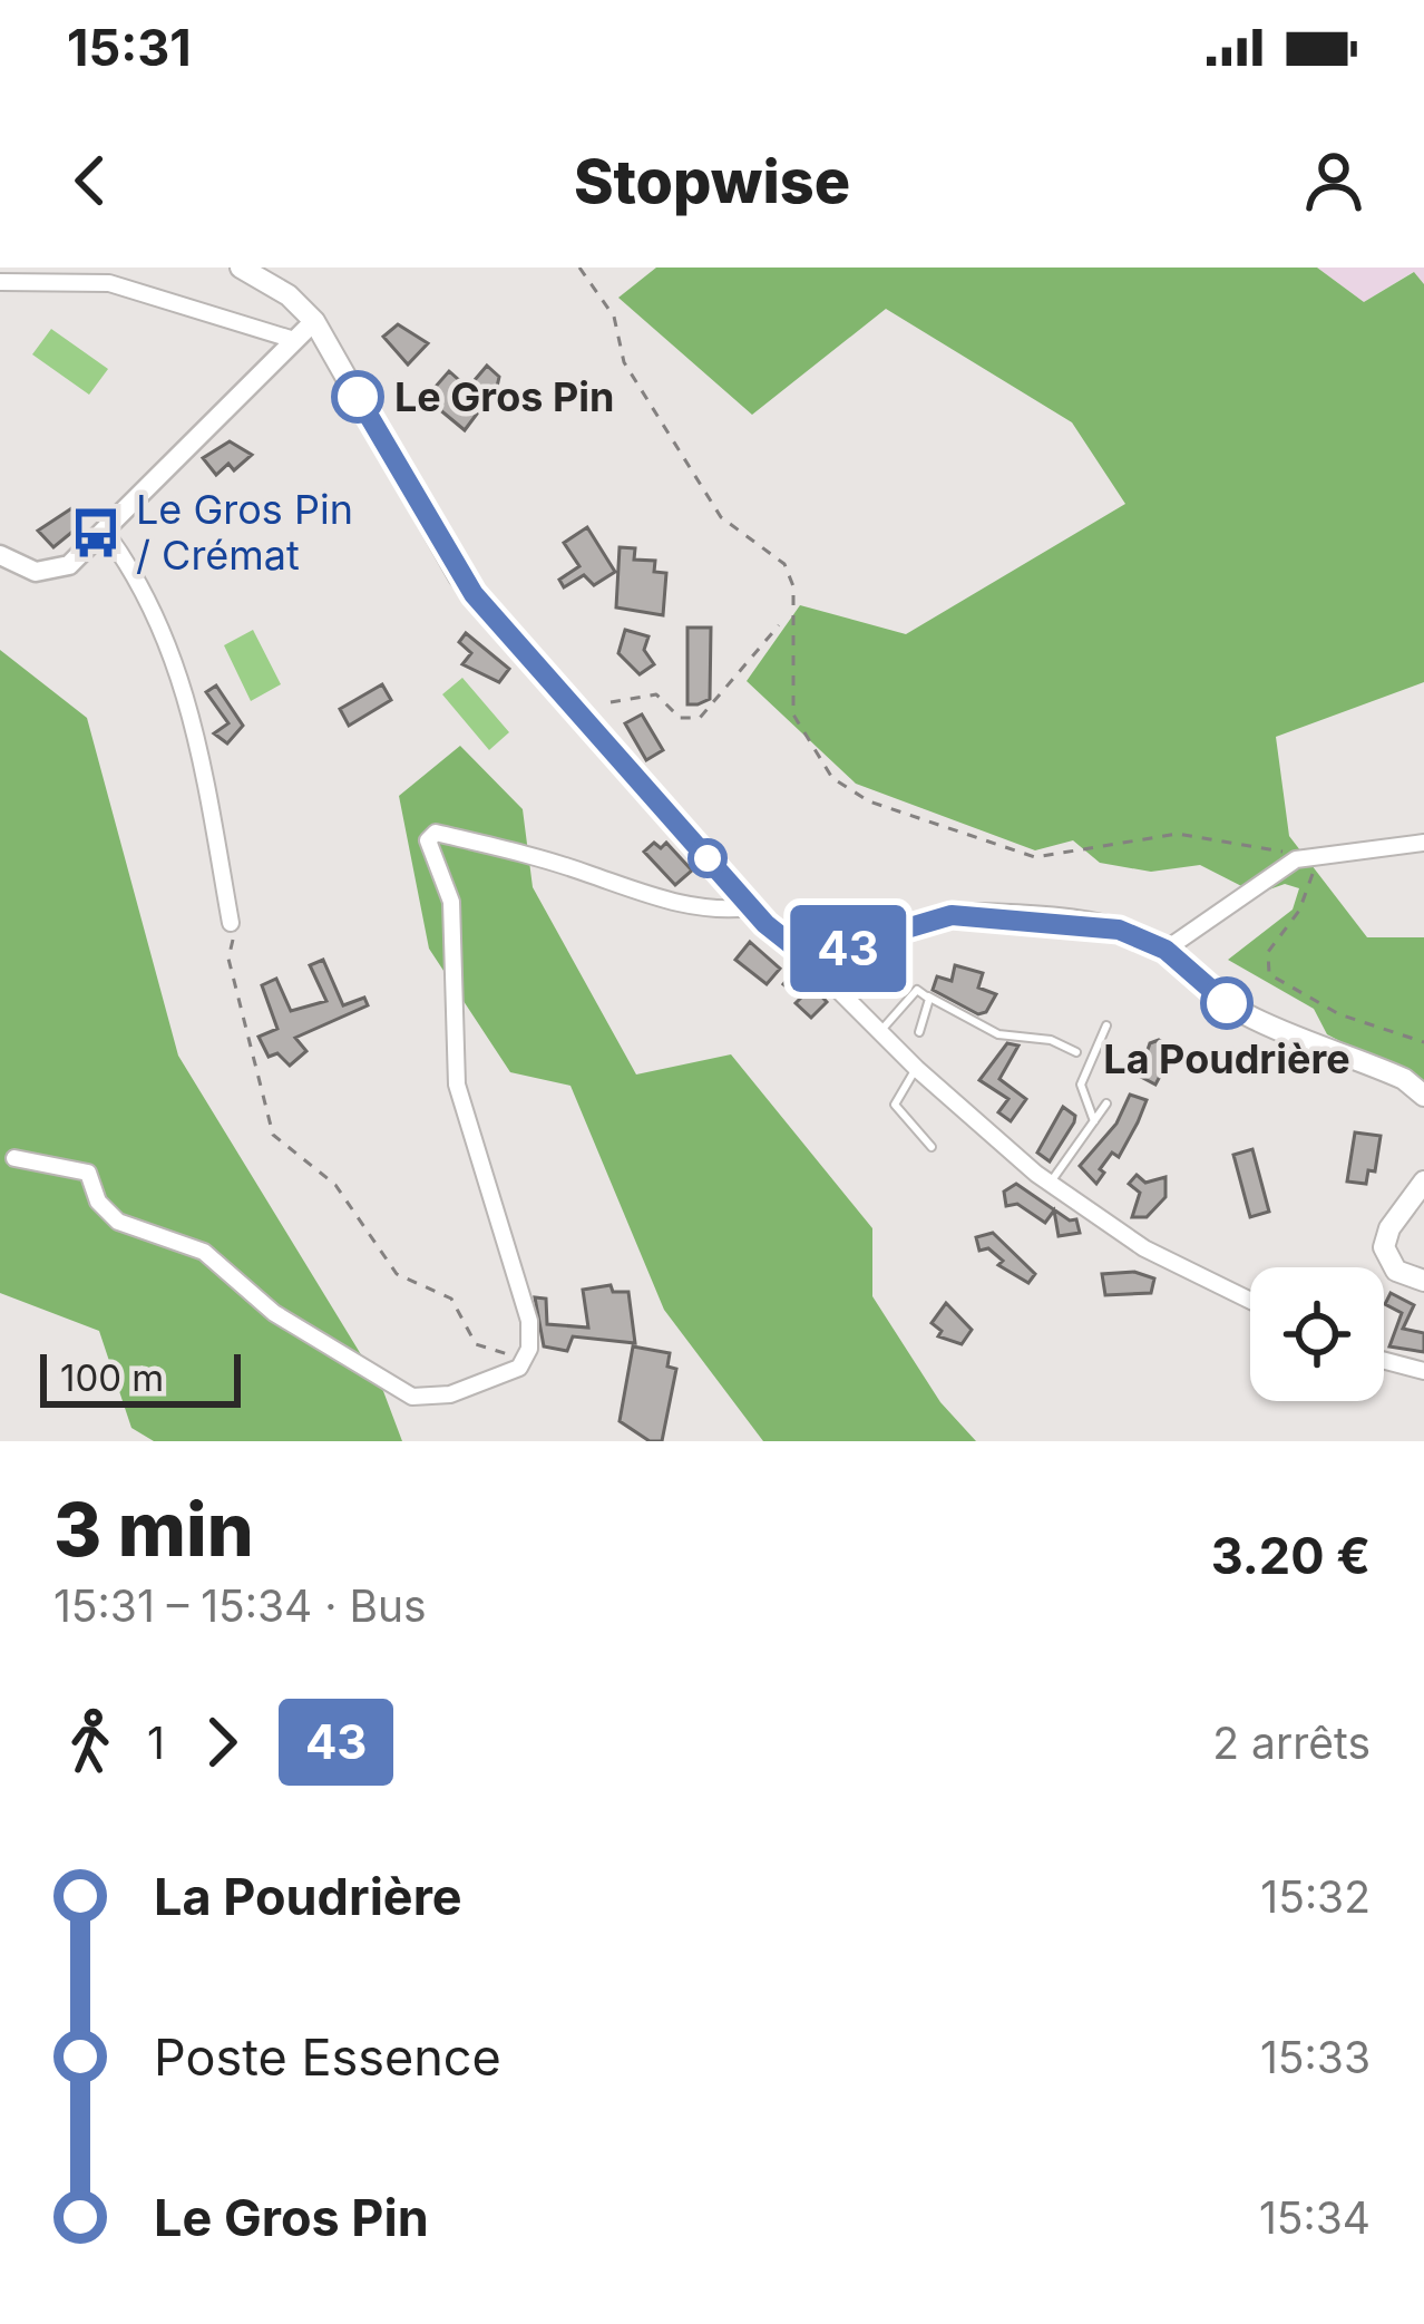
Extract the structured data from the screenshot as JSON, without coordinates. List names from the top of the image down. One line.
{"places":{"other":["Le Gros Pin","La Poudrière"],"bus stop":["Le Gros Pin / Crémat"]},"lines":["bus line 43"],"scale_bar":"100 m","page":{"status":"15:31","header":"Stopwise","on_map":"43","scale":"100 m","heading":["3 min","15:31 – 15:34 · Bus","3.20 €"],"legs":["1","43","2 arrêts"],"list":[{"name":"La Poudrière","value":"15:32"},{"name":"Poste Essence","value":"15:33"},{"name":"Le Gros Pin","value":"15:34"}]}}
